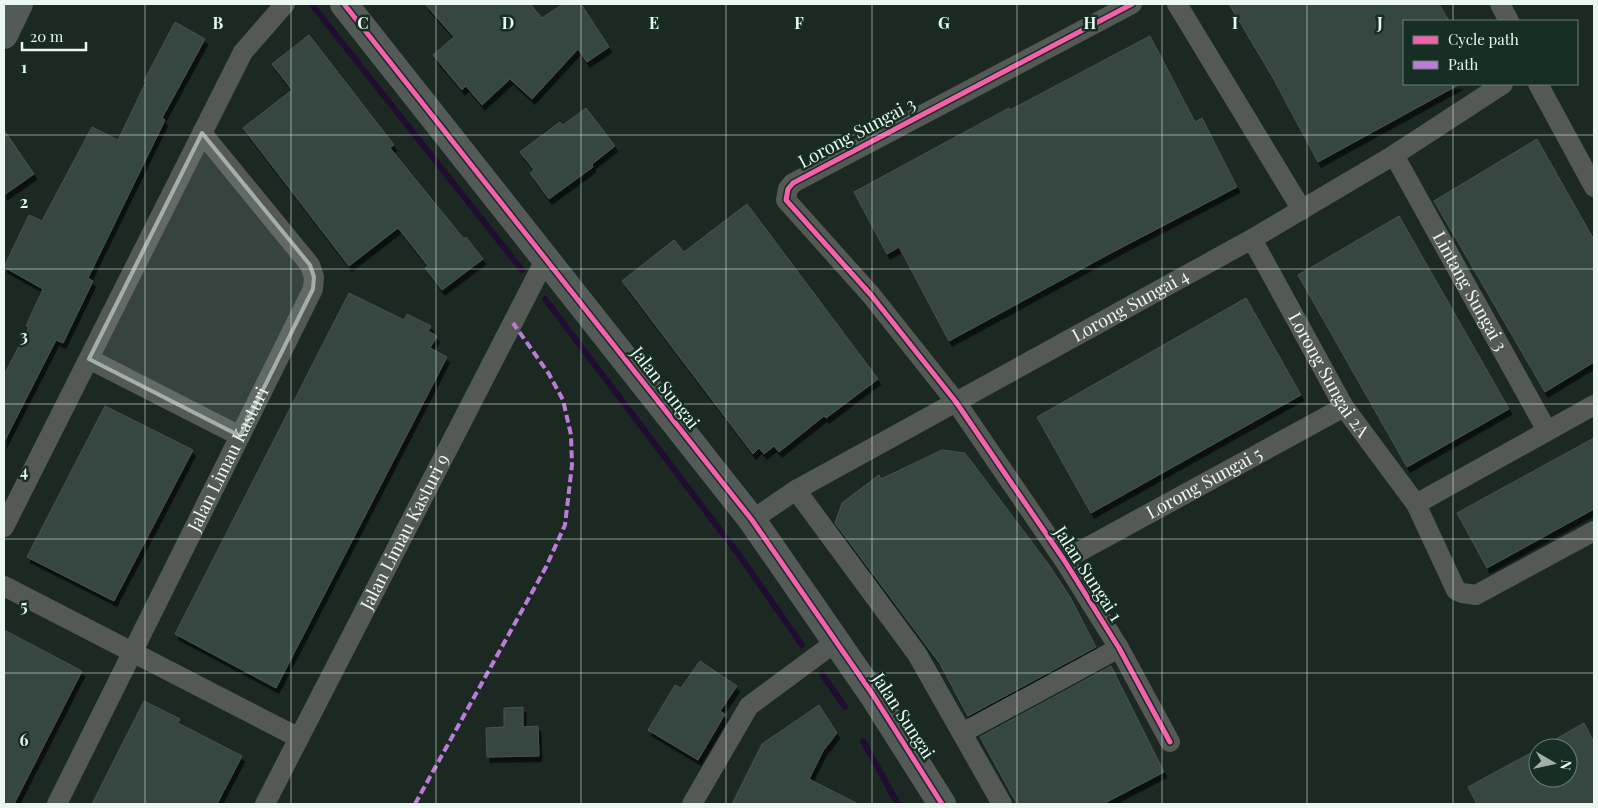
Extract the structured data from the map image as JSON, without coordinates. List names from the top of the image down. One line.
{"streets":{"street":["Lorong Sungai 3","Lintang Sungai 3","Lorong Sungai 4","Lorong Sungai 2A","Jalan Sungai","Jalan Limau Kasturi","Lorong Sungai 5","Jalan Limau Kasturi 9","Jalan Sungai 1"]},"crossings":[["Lorong Sungai 3","Lorong Sungai 4"],["Lorong Sungai 3","Jalan Sungai 1"],["Lintang Sungai 3","Lorong Sungai 4"],["Lorong Sungai 4","Lorong Sungai 2A"],["Lorong Sungai 4","Jalan Sungai"],["Lorong Sungai 4","Jalan Sungai 1"],["Lorong Sungai 2A","Lorong Sungai 5"],["Jalan Sungai","Jalan Limau Kasturi 9"],["Lorong Sungai 5","Jalan Sungai 1"]],"legend":["Cycle path","Path"],"scale_bar":"20 m","north":"right","grid":{"columns":["B","C","D","E","F","G","H","I","J"],"rows":["1","2","3","4","5","6"]}}
